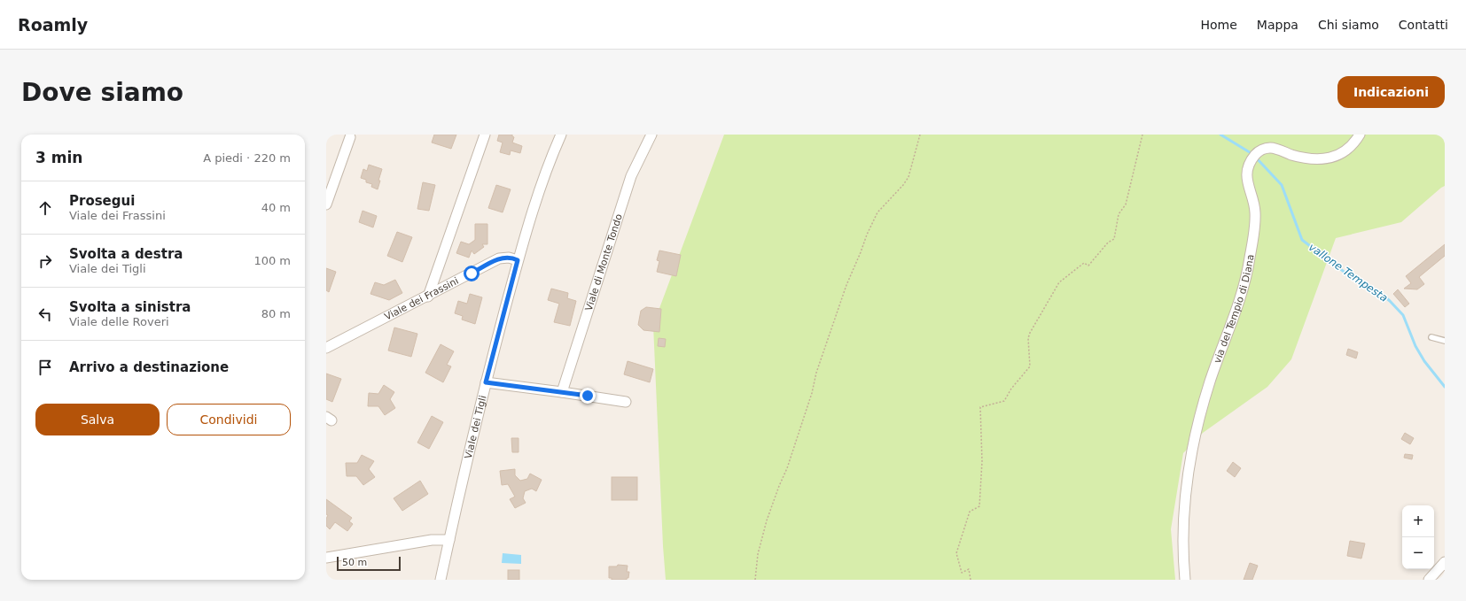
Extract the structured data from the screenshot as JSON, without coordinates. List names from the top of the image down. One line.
{"streets":{"street":["Viale di Monte Tondo","Viale dei Frassini","via del Tempio di Diana","Viale dei Tigli"]},"crossings":[["Viale dei Frassini","Viale dei Tigli"]],"water":["vallone Tempesta"],"scale_bar":"50 m","page":{"header":"Roamly","nav":["Home","Mappa","Chi siamo","Contatti"],"buttons":["Indicazioni",["Salva","Condividi"]],"title":"Dove siamo","heading":["3 min","A piedi · 220 m"],"list":[["Prosegui","Viale dei Frassini","40 m"],["Svolta a destra","Viale dei Tigli","100 m"],["Svolta a sinistra","Viale delle Roveri","80 m"],"Arrivo a destinazione"],"map_buttons":["+","−"],"scale":"50 m"}}
